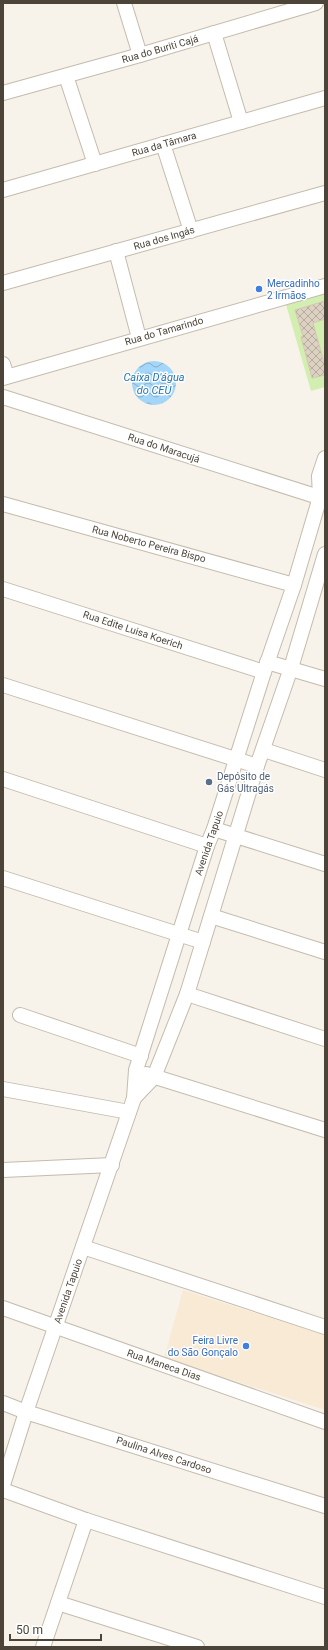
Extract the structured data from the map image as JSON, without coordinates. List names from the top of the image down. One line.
{"streets":{"street":["Rua do Buriti Cajá","Rua da Tâmara","Rua dos Ingás","Rua do Tamarindo","Rua do Maracujá","Rua Noberto Pereira Bispo","Rua Edite Luisa Koerich","Avenida Tapuio","Rua Maneca Dias","Paulina Alves Cardoso"]},"crossings":[["Rua do Maracujá","Avenida Tapuio"],["Rua Noberto Pereira Bispo","Avenida Tapuio"],["Rua Edite Luisa Koerich","Avenida Tapuio"],["Avenida Tapuio","Rua Maneca Dias"],["Avenida Tapuio","Paulina Alves Cardoso"]],"water":["Caixa D'água do CEU"],"places":["Mercadinho 2 Irmãos","Depósito de Gás Ultragás","Feira Livre do São Gonçalo"],"scale_bar":"50 m"}
